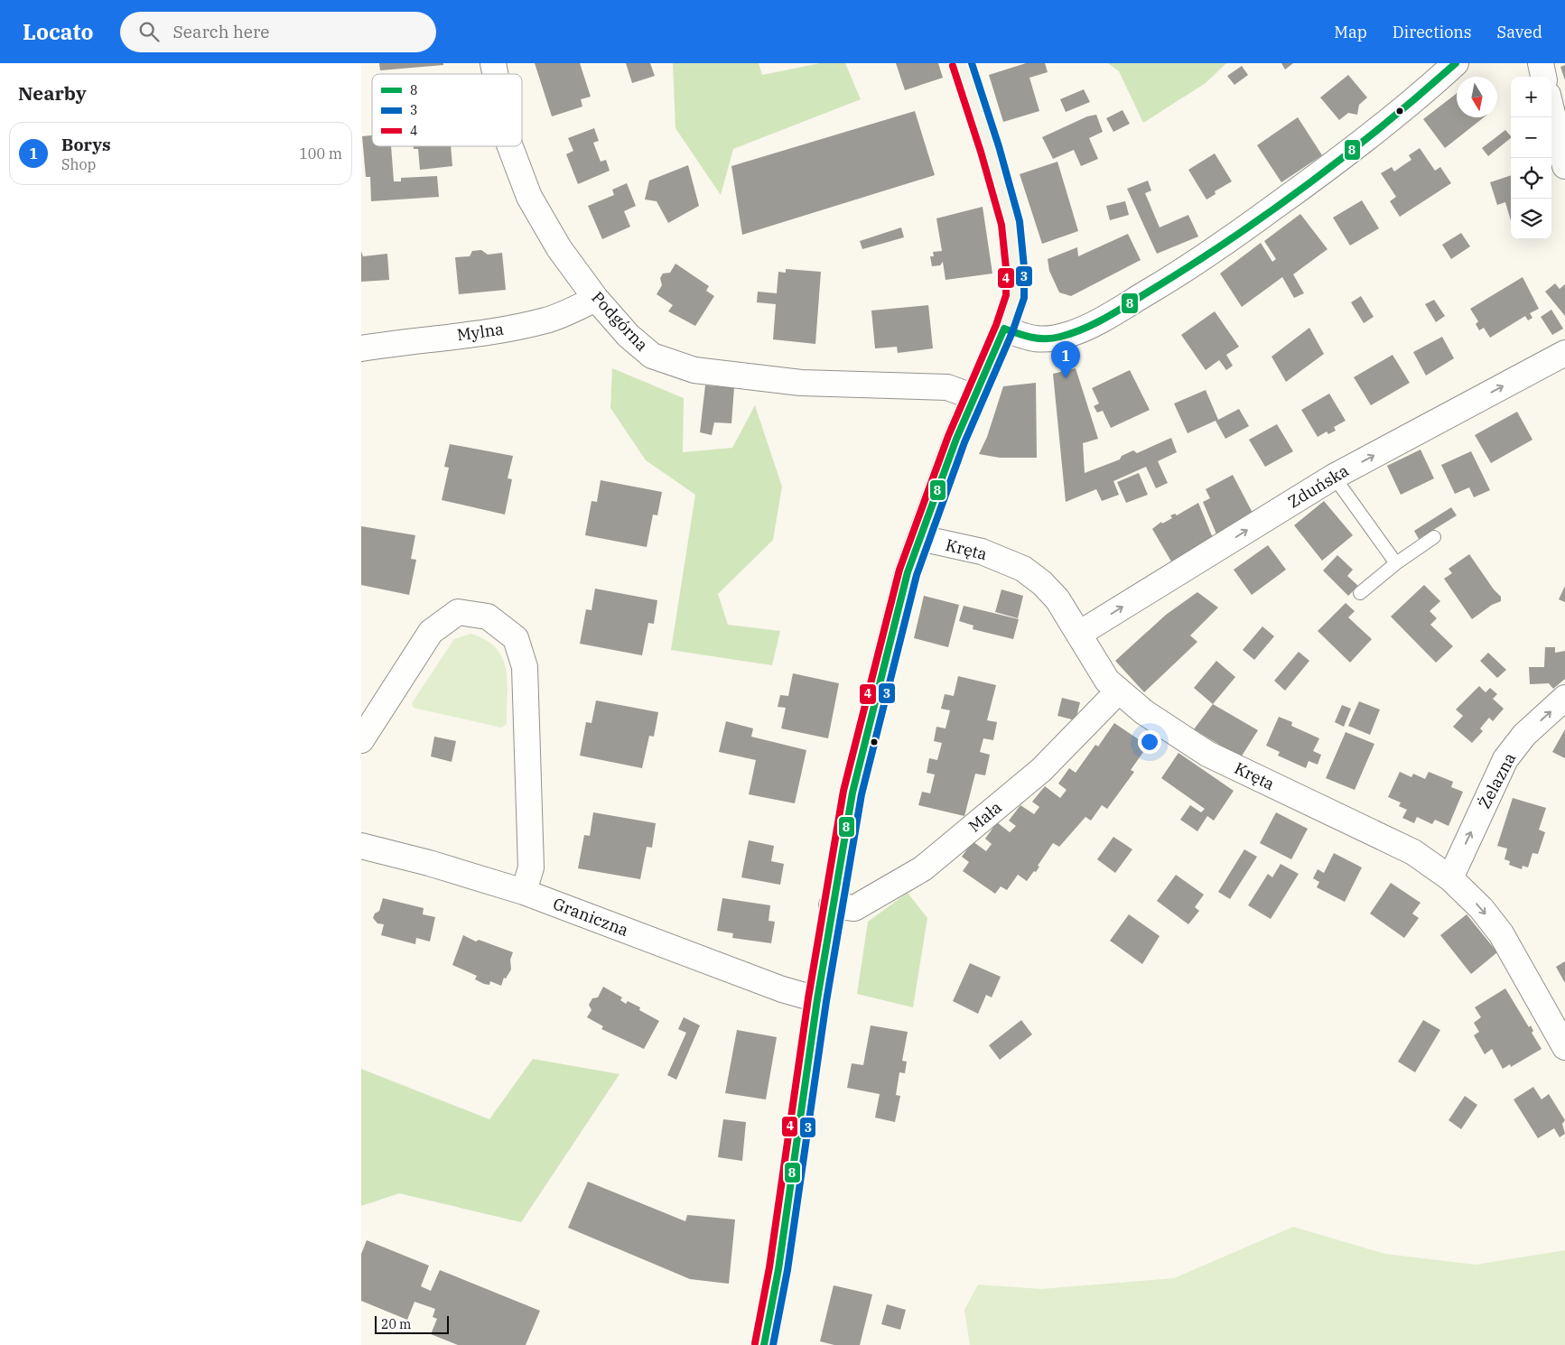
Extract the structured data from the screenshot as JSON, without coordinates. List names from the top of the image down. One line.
{"streets":{"street":["Podgórna","Mylna","Zduńska","Kręta","Żelazna","Mała","Graniczna"]},"crossings":[["Podgórna","Mylna"],["Zduńska","Kręta"],["Kręta","Żelazna"],["Kręta","Mała"]],"one_way":["Zduńska","Żelazna"],"lines":["transit line 8","transit line 3","transit line 4"],"legend":["8","3","4"],"scale_bar":"20 m","north":"bottom","page":{"header":"Locato","search":"Search here","nav":["Map","Directions","Saved"],"heading":"Nearby","map_buttons":["+","−"],"list":[{"mark":"1","name":"Borys","note":"Shop","value":"100 m"}],"pins":"1","scale":"20 m"}}
